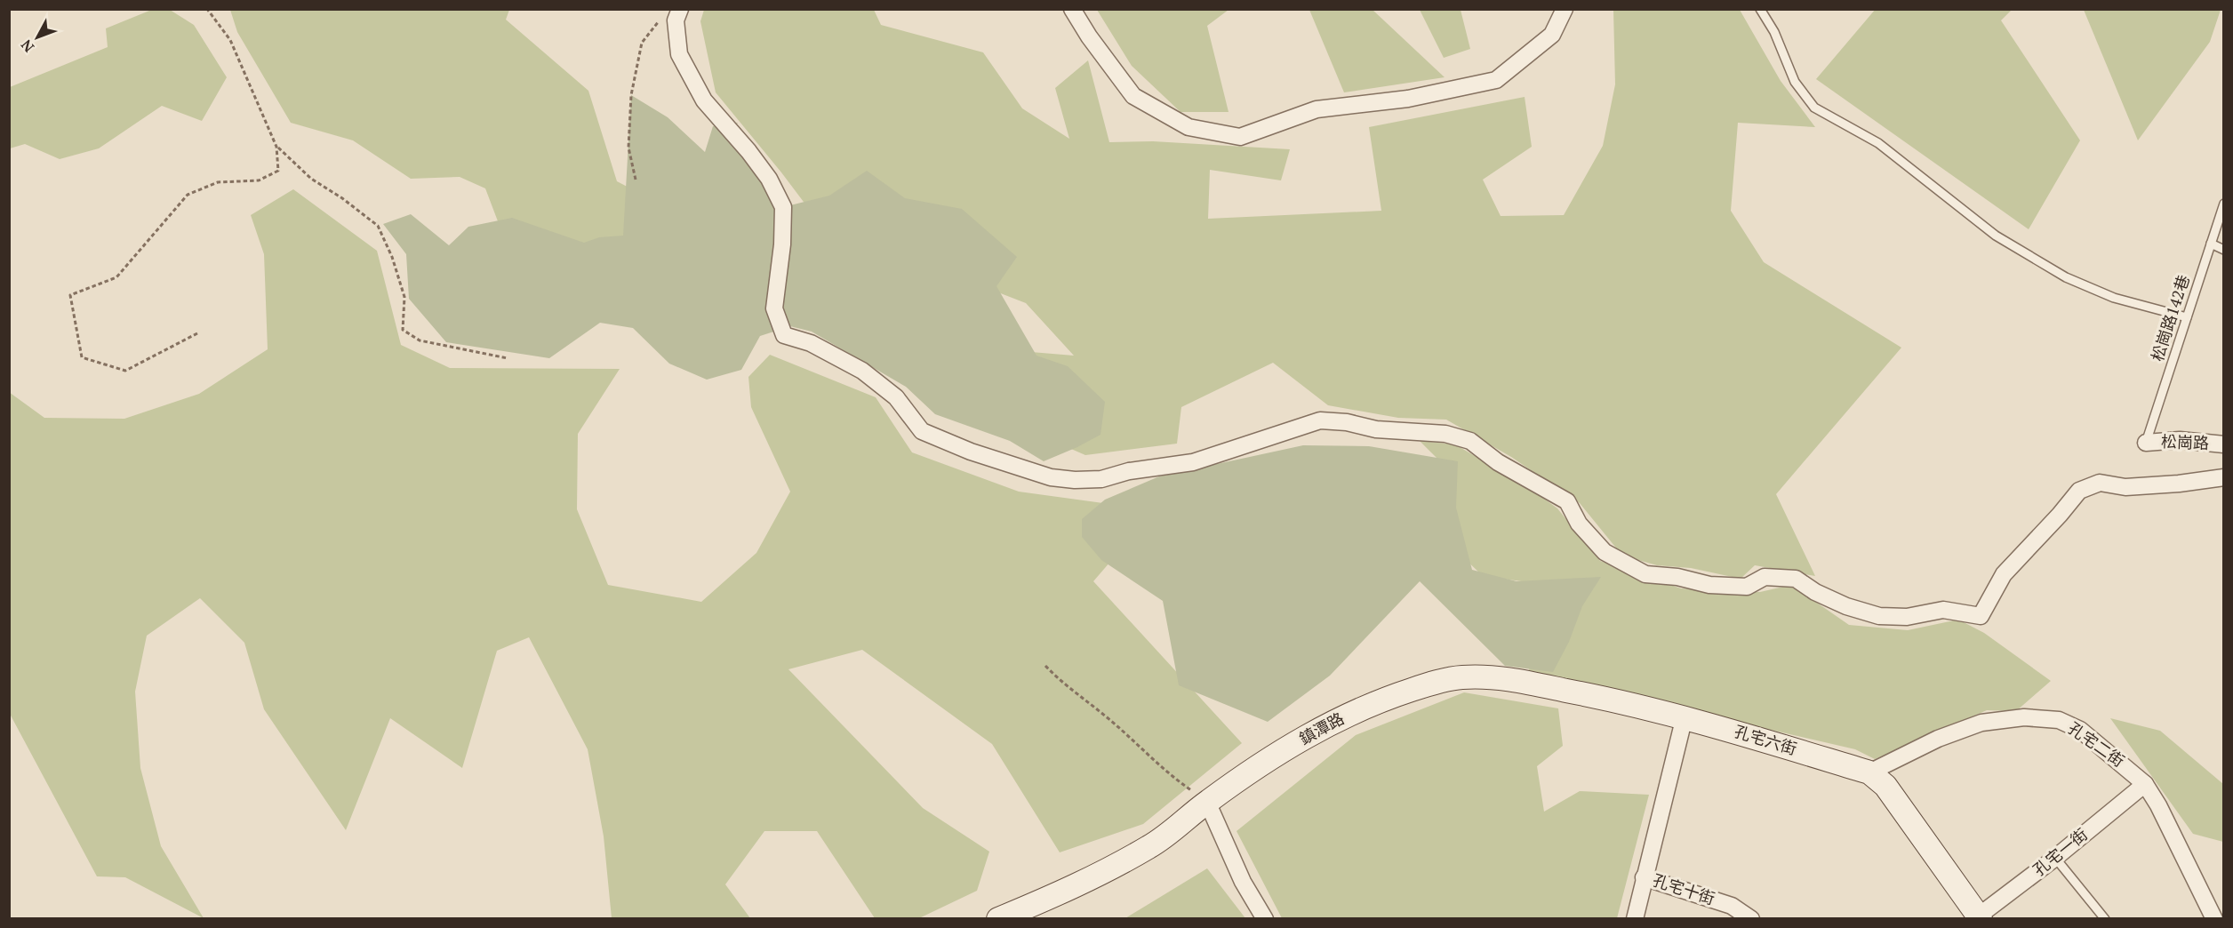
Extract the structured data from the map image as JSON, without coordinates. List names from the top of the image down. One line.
{"streets":{"street":["松崗路","鎮潭路","孔宅六街","孔宅二街","孔宅一街","孔宅十街"],"lane":["松崗路142巷"]},"crossings":[["松崗路142巷","松崗路"],["鎮潭路","孔宅六街"],["孔宅六街","孔宅二街"],["孔宅六街","孔宅一街"],["孔宅二街","孔宅一街"]],"north":"bottom left"}
